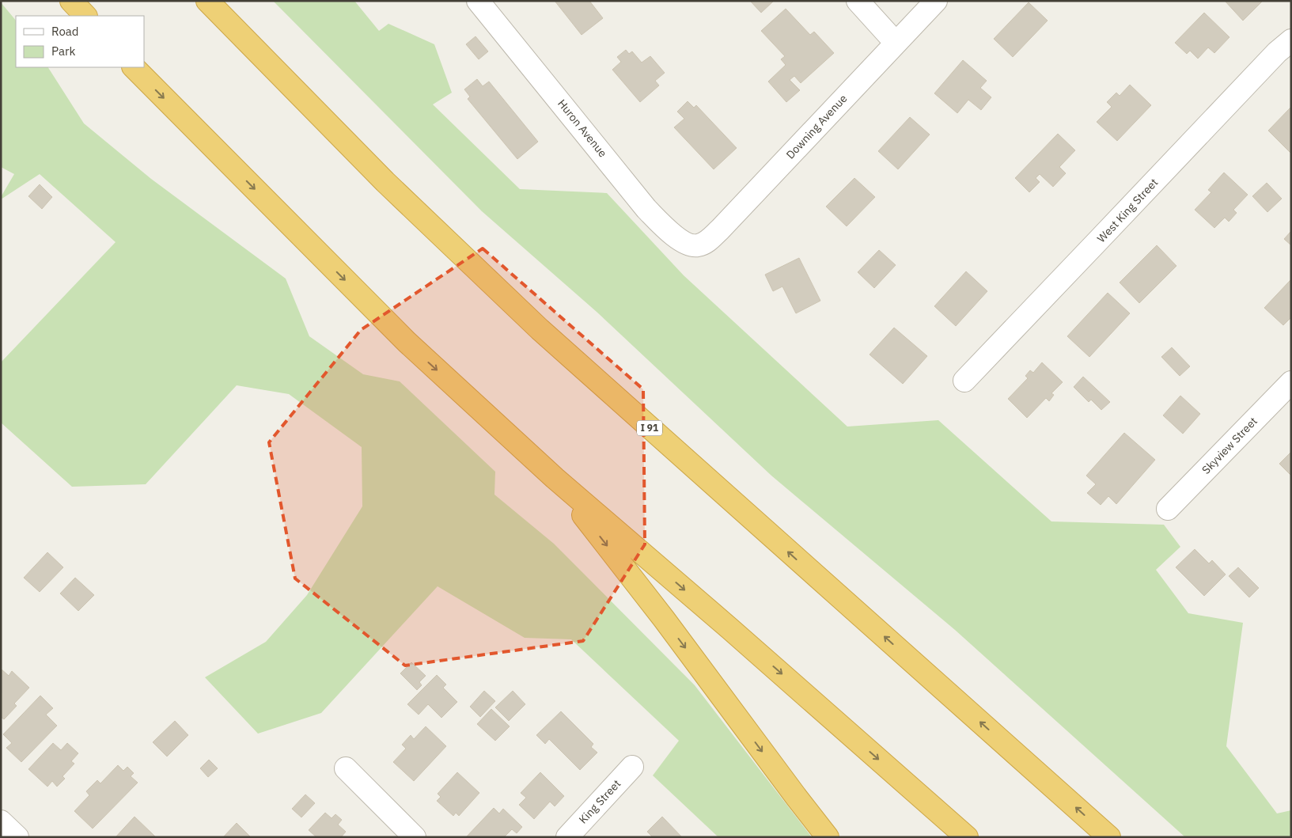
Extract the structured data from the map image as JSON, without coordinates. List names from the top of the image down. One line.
{"streets":{"highway":["I 91"],"street":["Downing Avenue","Huron Avenue","West King Street","Skyview Street","King Street"]},"crossings":[["Downing Avenue","Huron Avenue"]],"legend":["Road","Park"]}
